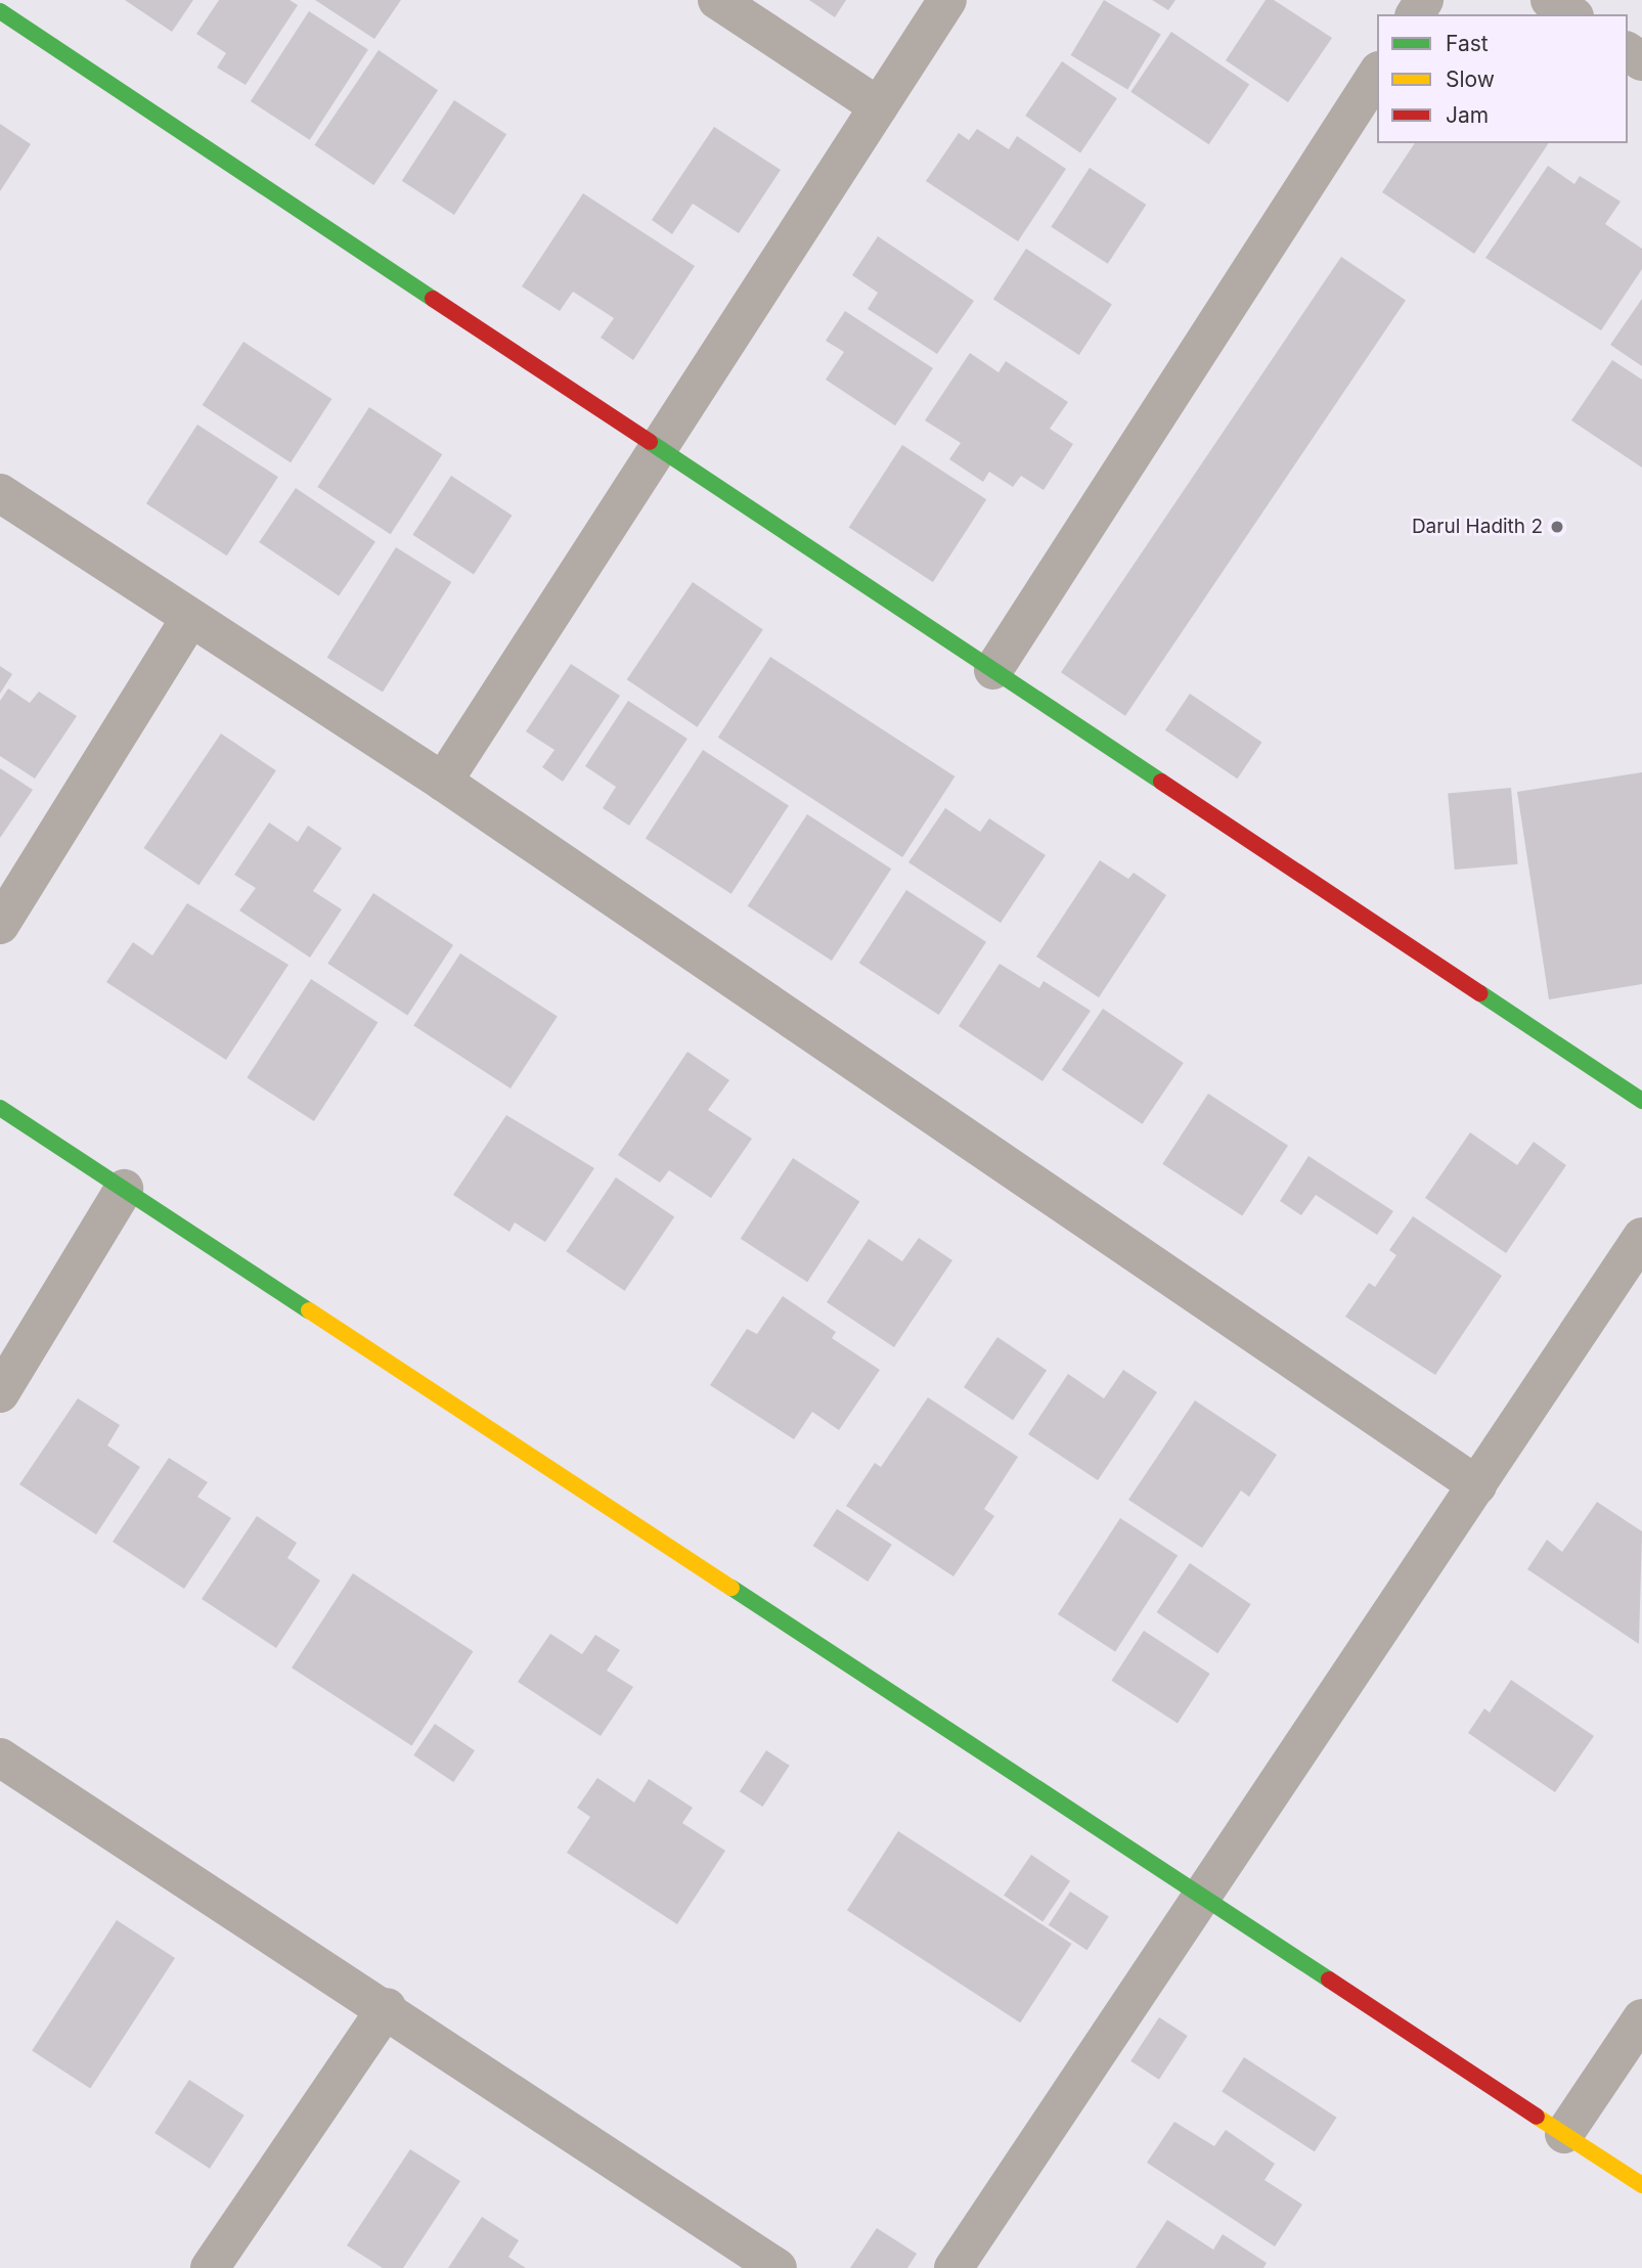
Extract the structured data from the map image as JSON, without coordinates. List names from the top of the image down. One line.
{"places":["Darul Hadith 2"],"legend":["Fast","Slow","Jam"]}
